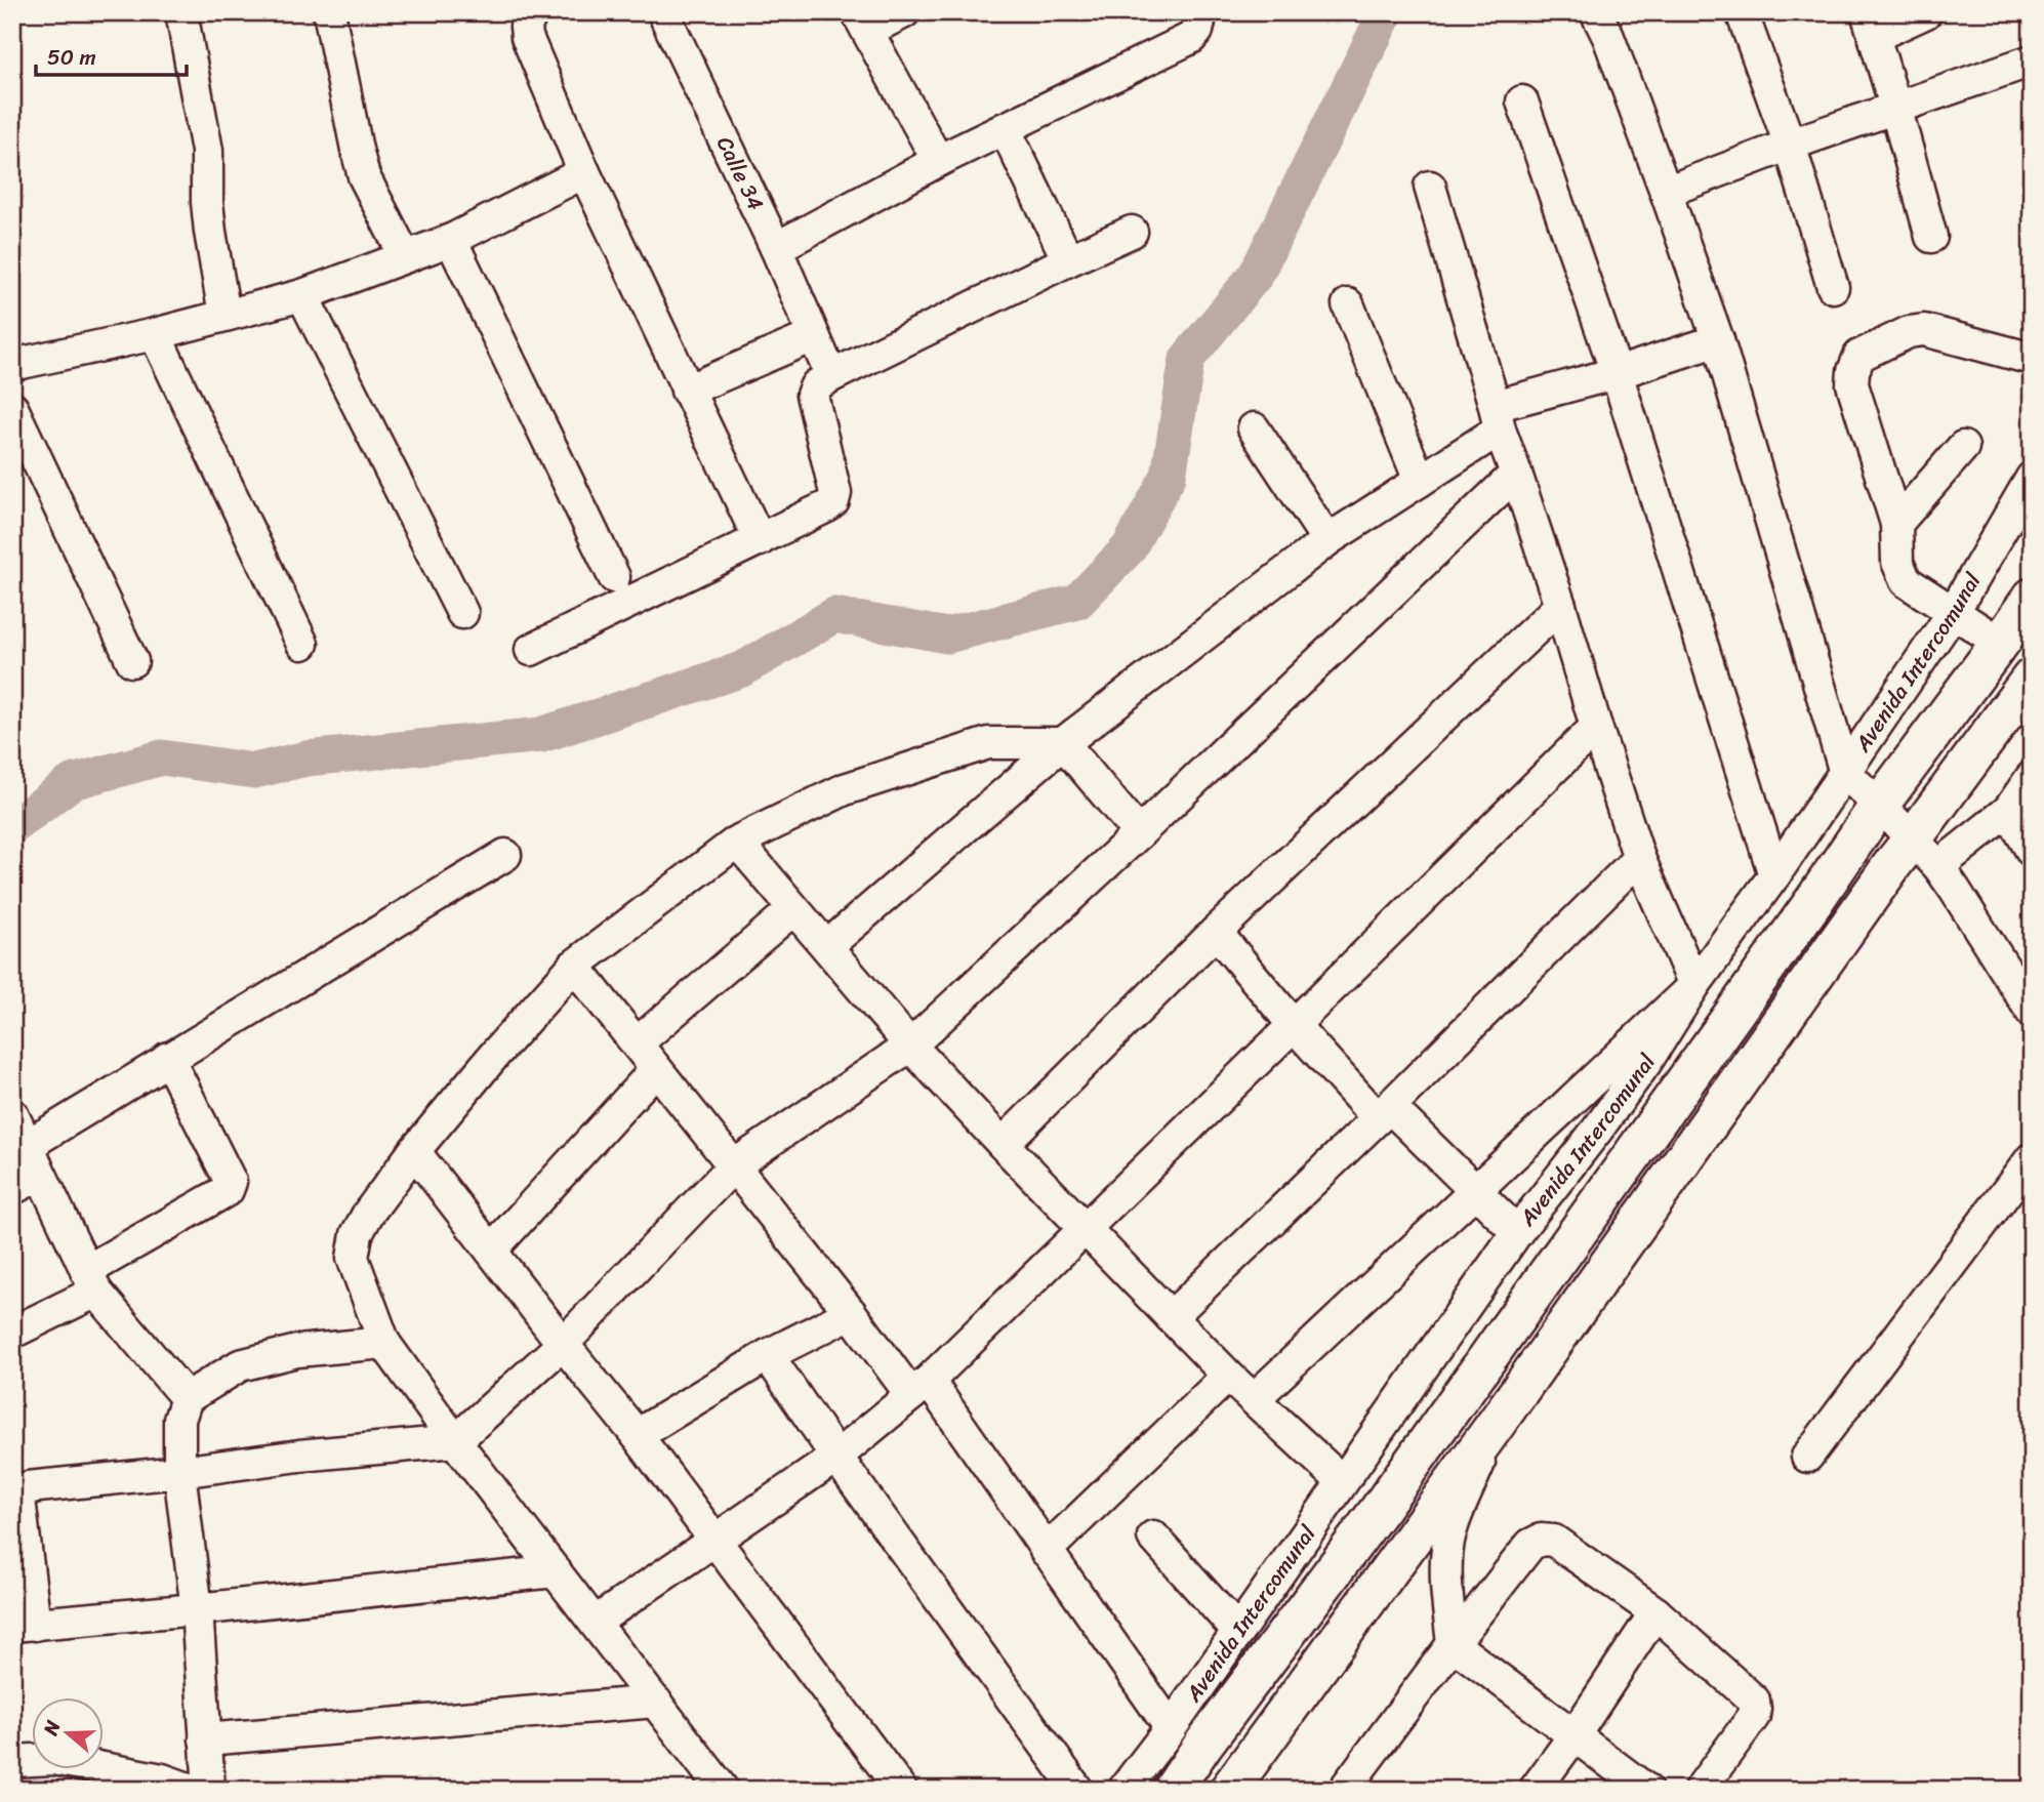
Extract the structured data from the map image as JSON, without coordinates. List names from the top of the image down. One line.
{"streets":{"main road":["Avenida Intercomunal"],"street":["Calle 34"]},"scale_bar":"50 m","north":"left"}
